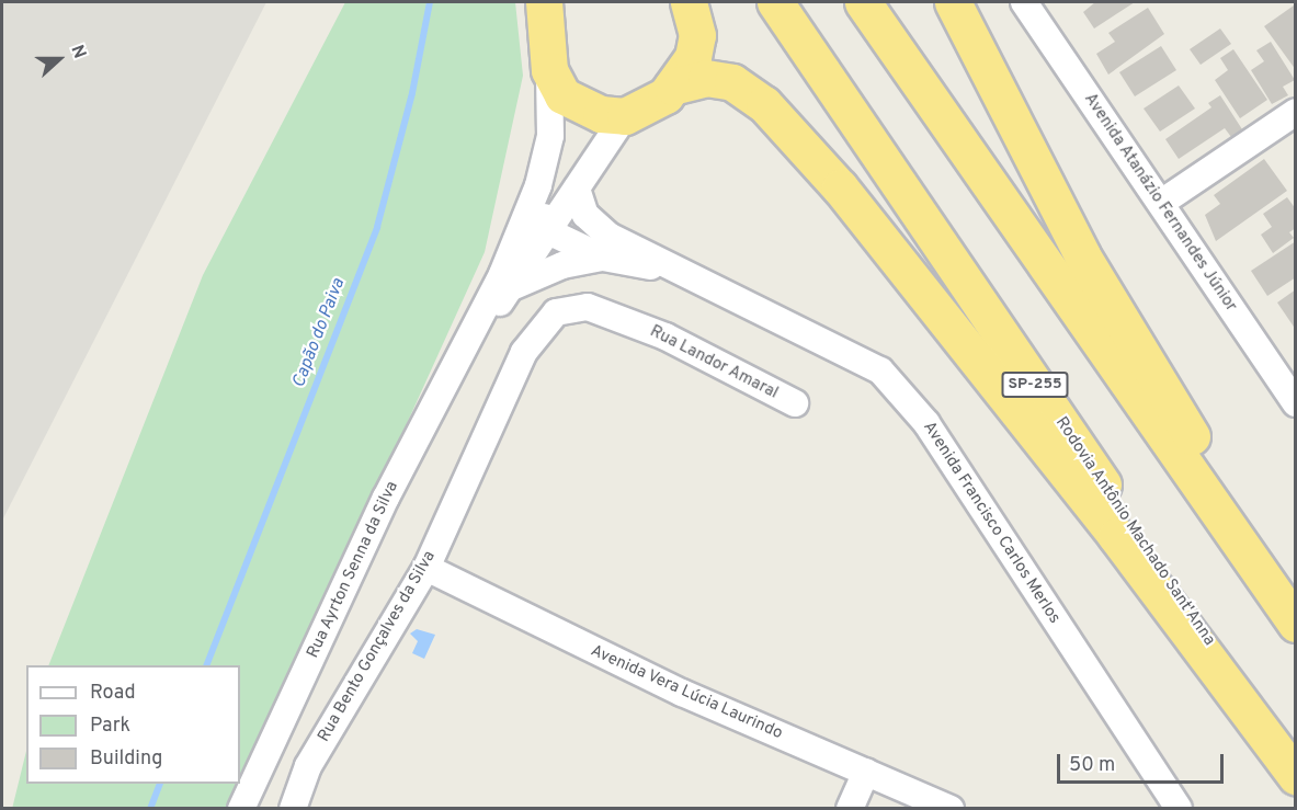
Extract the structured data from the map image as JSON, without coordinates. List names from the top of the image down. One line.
{"streets":{"highway":["SP-255","Rodovia Antônio Machado Sant'Anna"],"street":["Avenida Atanázio Fernandes Júnior","Rua Landor Amaral","Avenida Francisco Carlos Merlos","Rua Ayrton Senna da Silva","Rua Bento Gonçalves da Silva","Avenida Vera Lúcia Laurindo"]},"crossings":[["Rua Landor Amaral","Rua Bento Gonçalves da Silva"],["Rua Bento Gonçalves da Silva","Avenida Vera Lúcia Laurindo"]],"water":["Capão do Paiva"],"legend":["Road","Park","Building"],"scale_bar":"50 m","north":"right"}
